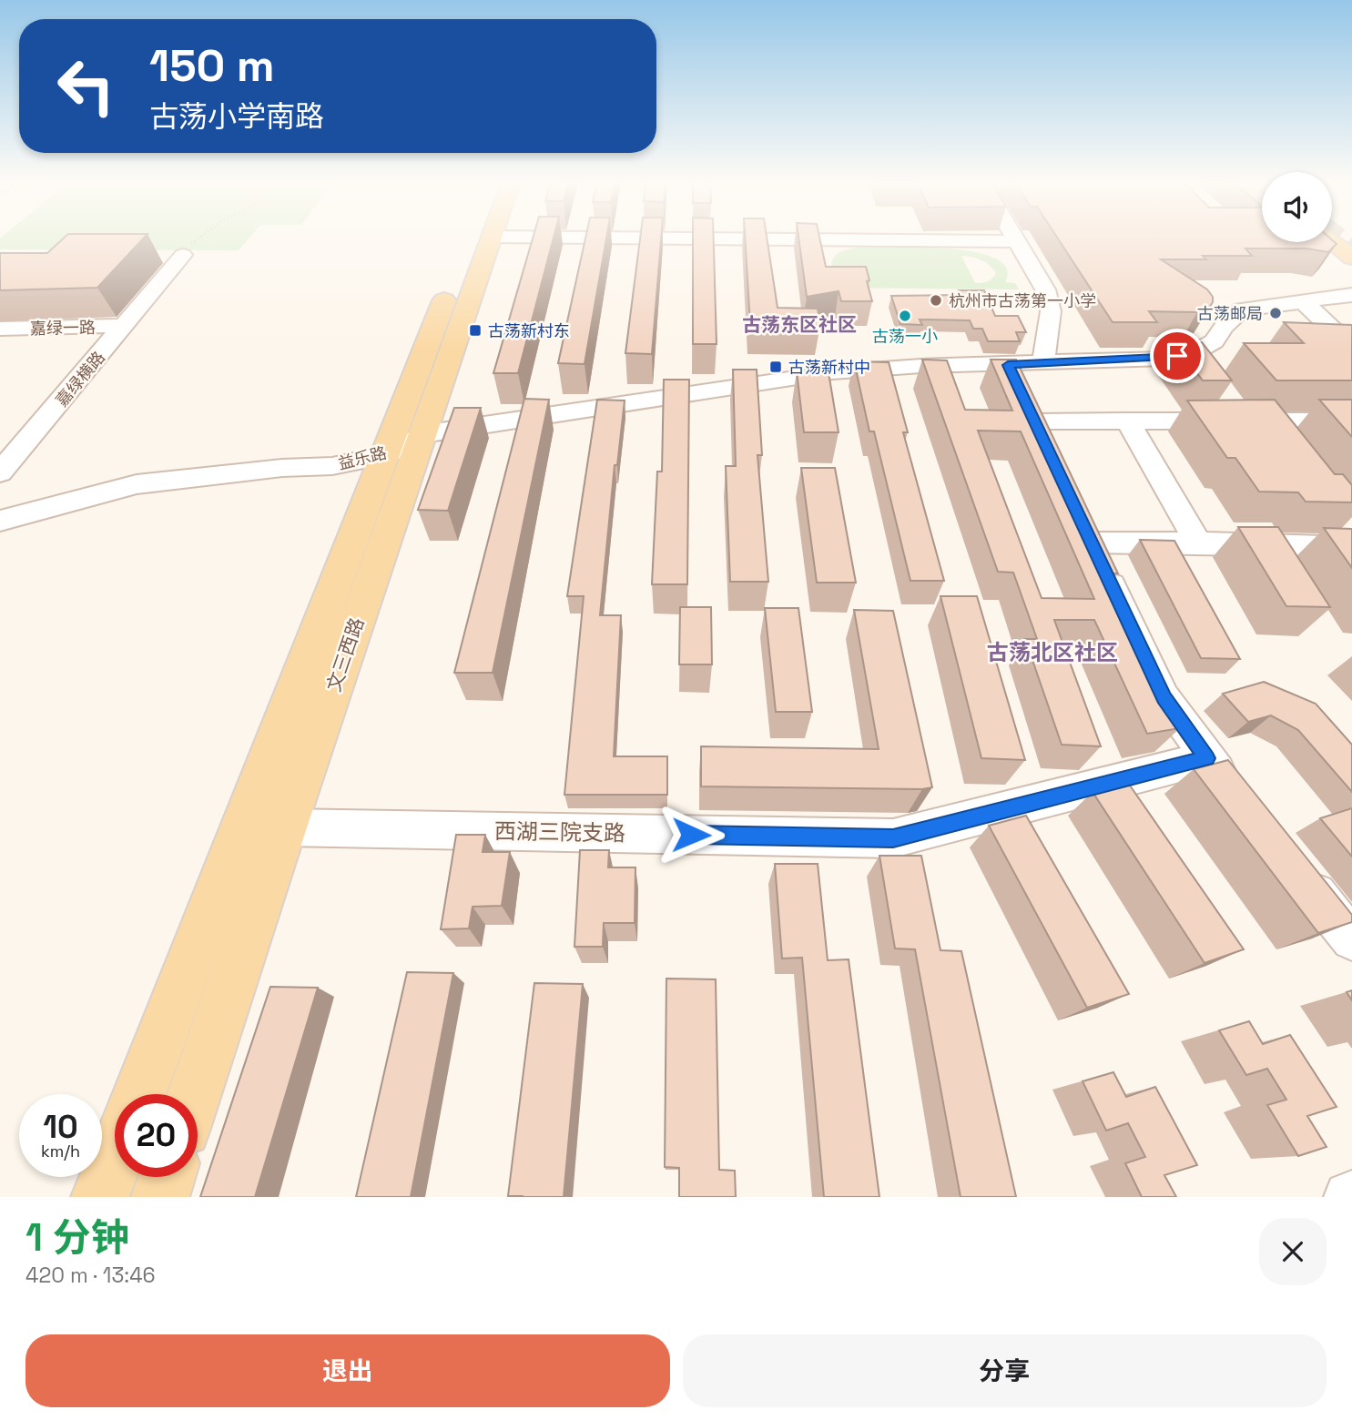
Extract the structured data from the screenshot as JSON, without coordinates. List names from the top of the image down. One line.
{"streets":{"main road":["文三西路"],"street":["嘉绿一路","嘉绿横路","益乐路","西湖三院支路"]},"crossings":[["嘉绿一路","嘉绿横路"],["益乐路","文三西路"],["文三西路","西湖三院支路"]],"districts":["古荡东区社区","古荡北区社区"],"places":{"other":["杭州市古荡第一小学","古荡邮局","古荡一小"],"transit":["古荡新村东","古荡新村中"]},"page":{"turn":["150 m","古荡小学南路"],"speed":"10 km/h","limit":"20","heading":["1 分钟","420 m · 13:46"],"buttons":["退出","分享"]}}
